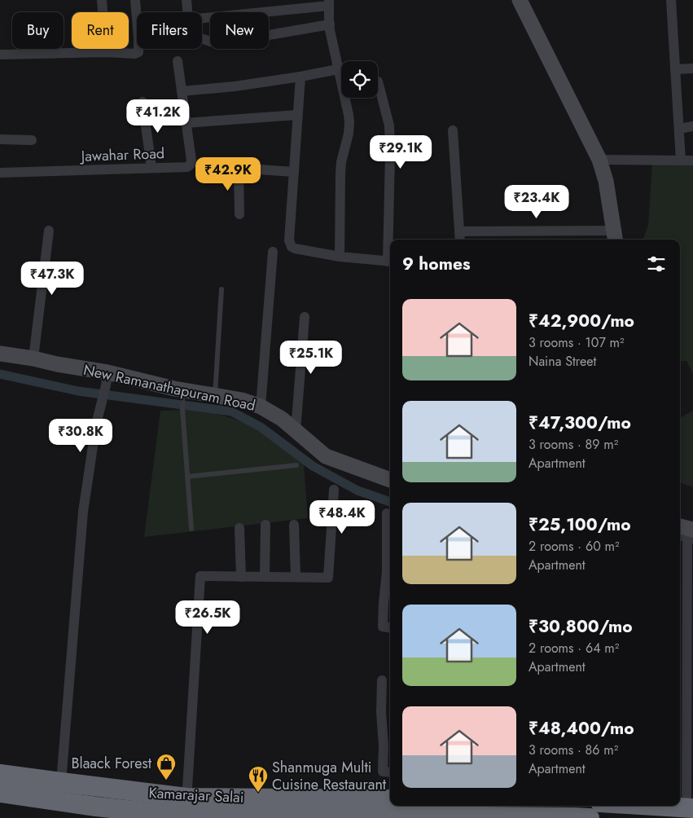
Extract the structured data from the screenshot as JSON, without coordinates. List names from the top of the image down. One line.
{"streets":{"highway":["Kamarajar Salai"],"main road":["New Ramanathapuram Road"],"street":["Jawahar Road"]},"places":{"shop":["Blaack Forest"],"restaurant":["Shanmuga Multi Cuisine Restaurant"]},"page":{"chip":["Buy","Rent","Filters","New"],"price":["₹41.2K","₹29.1K","₹42.9K","₹23.4K","₹47.3K","₹25.1K","₹30.8K","₹48.4K","₹26.5K"],"heading":"9 homes","list":[{"name":"₹42,900/mo","note":"3 rooms · 107 m² · Naina Street"},{"name":"₹47,300/mo","note":"3 rooms · 89 m² · Apartment"},{"name":"₹25,100/mo","note":"2 rooms · 60 m² · Apartment"},{"name":"₹30,800/mo","note":"2 rooms · 64 m² · Apartment"},{"name":"₹48,400/mo","note":"3 rooms · 86 m² · Apartment"}]}}
